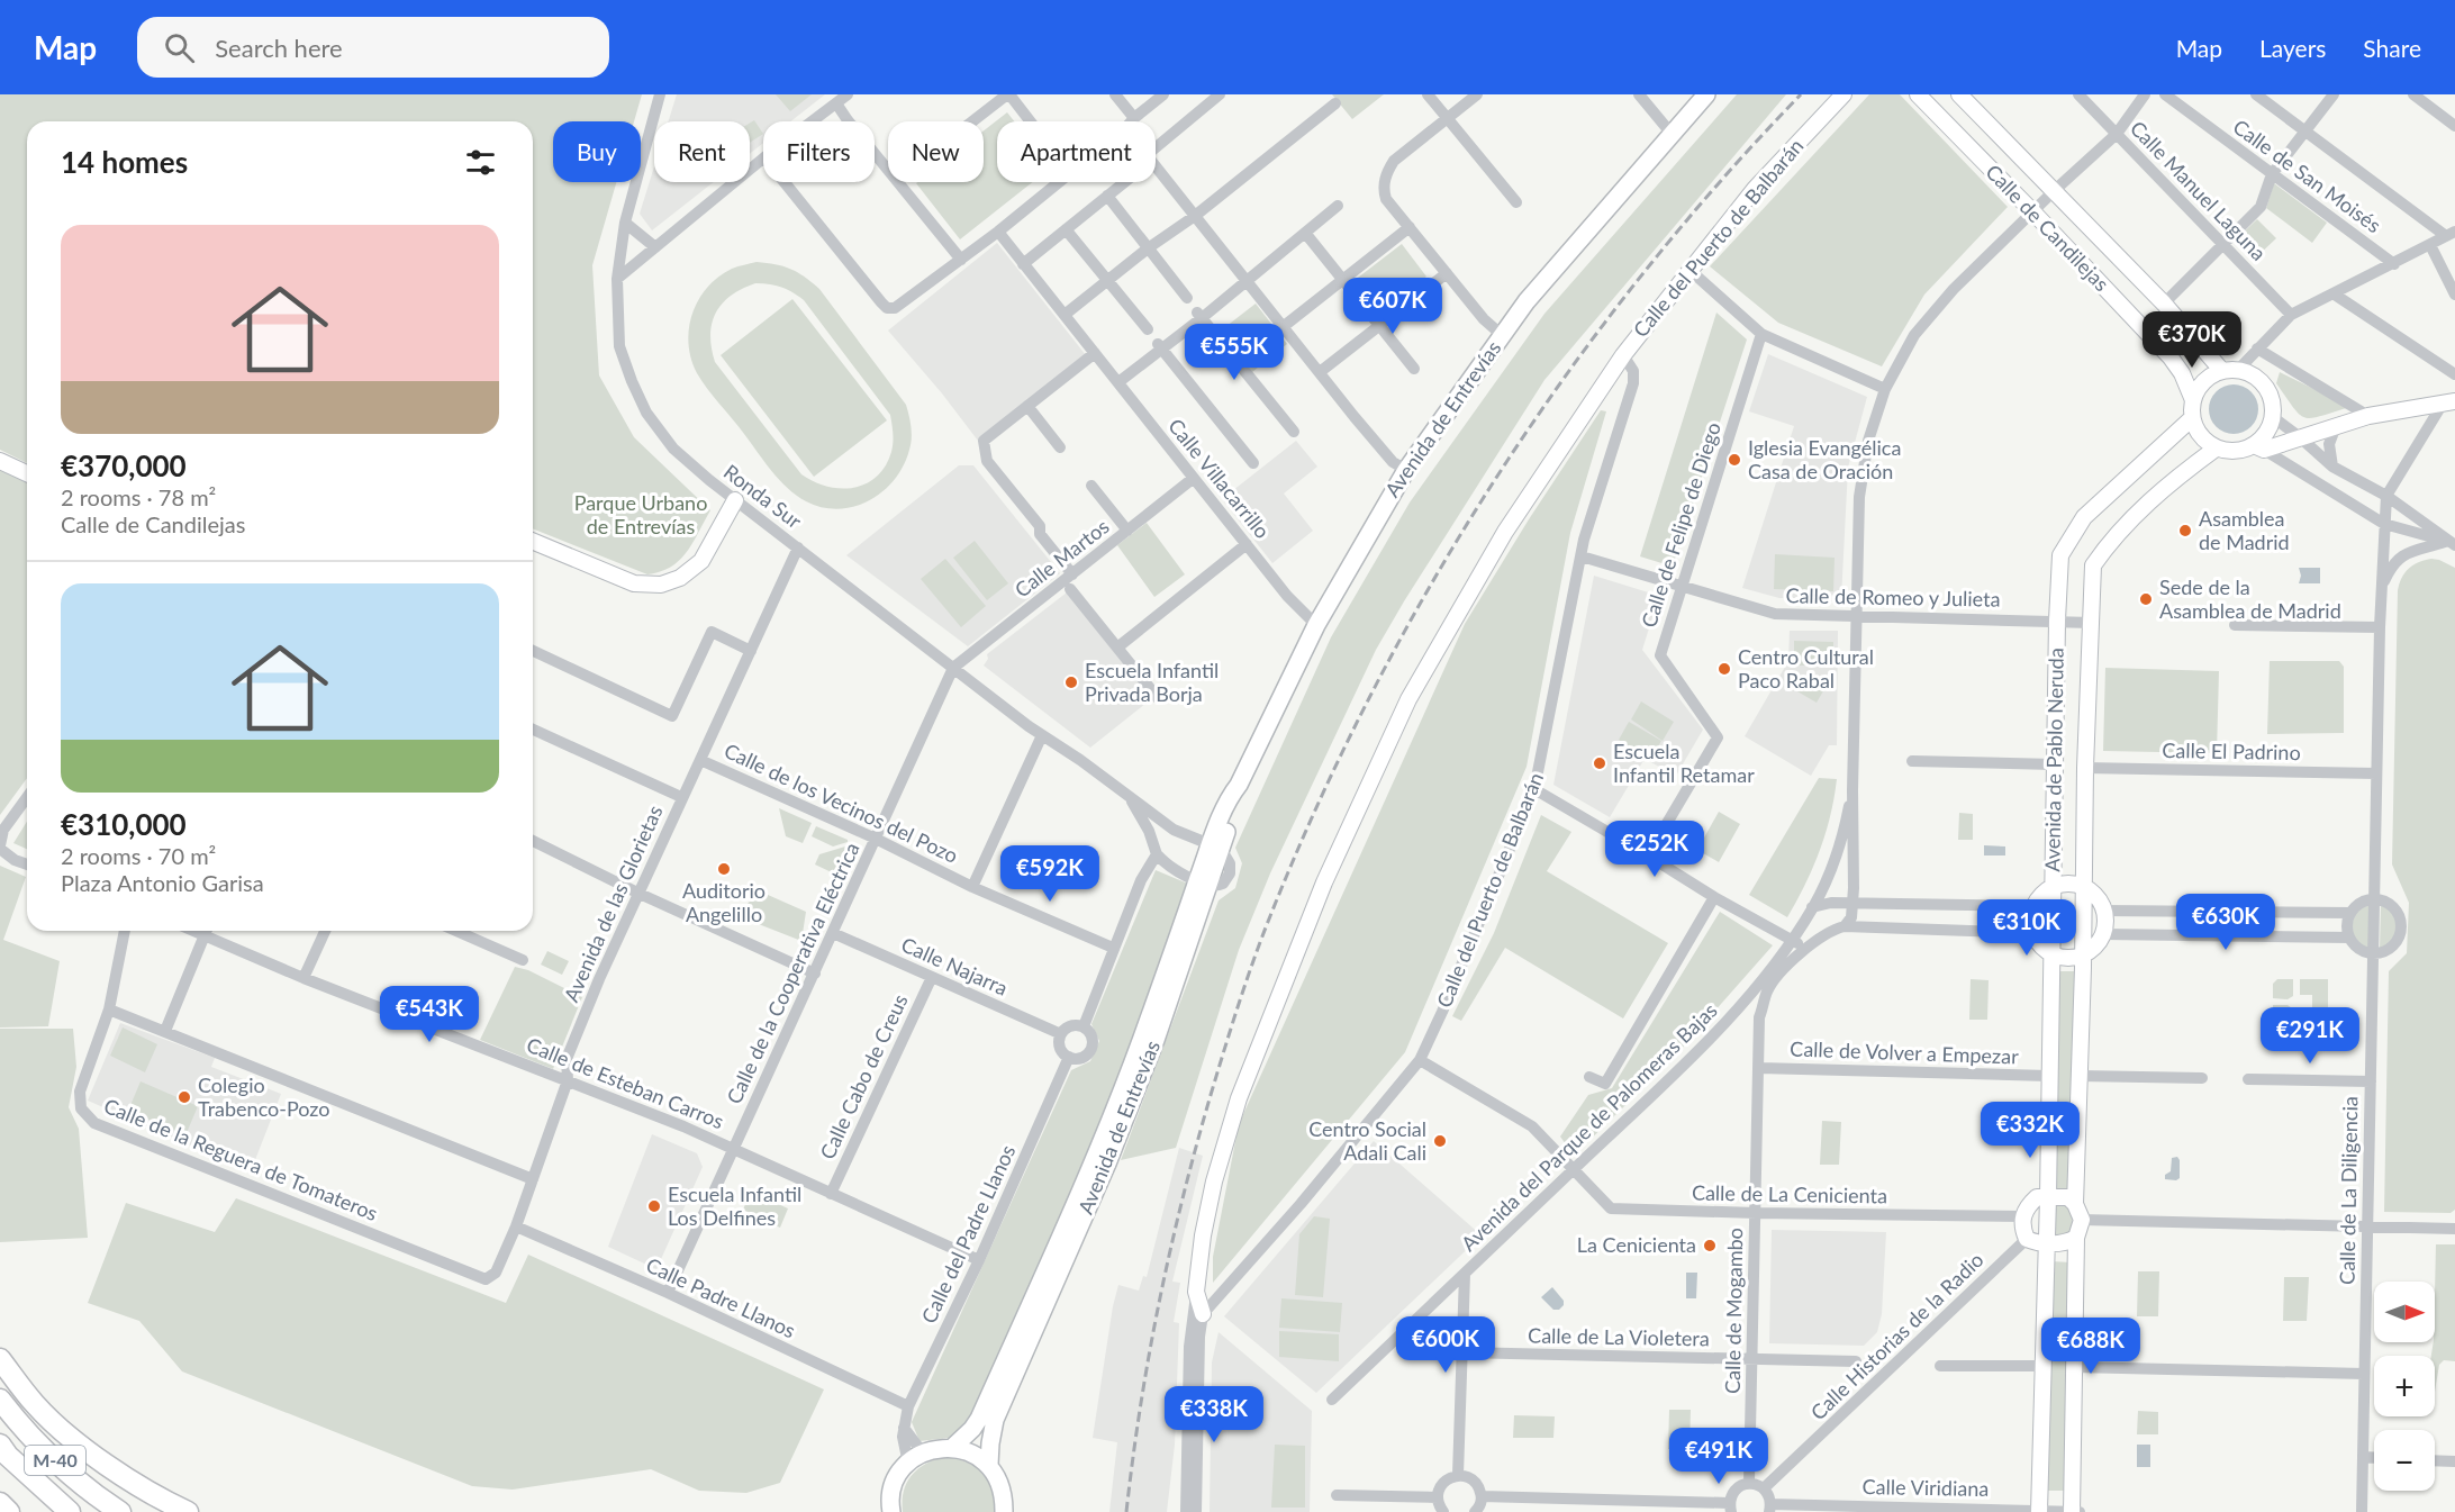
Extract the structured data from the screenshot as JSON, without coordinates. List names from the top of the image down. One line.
{"streets":{"highway":["M-40"],"main road":["Calle de Candilejas","Calle del Puerto de Balbarán","Avenida de Entrevías","Avenida de Pablo Neruda"],"street":["Calle de San Moisés","Calle Manuel Laguna","Calle Villacarrillo","Ronda Sur","Calle de Felipe de Diego","Calle Martos","Calle de Romeo y Julieta","Calle El Padrino","Calle de los Vecinos del Pozo","Avenida de las Glorietas","Calle Najarra","Calle de la Cooperativa Eléctrica","Calle de Volver a Empezar","Calle Cabo de Creus","Calle de Esteban Carros","Avenida del Parque de Palomeras Bajas","Calle de la Reguera de Tomateros","Calle de La Diligencia","Calle de La Cenicienta","Calle del Padre Llanos","Calle Padre Llanos","Calle de Mogambo","Calle Historias de la Radio","Calle de La Violetera","Calle Viridiana"]},"crossings":[["Calle Manuel Laguna","Avenida del Parque de Palomeras Bajas"],["Calle de Candilejas","Avenida de Pablo Neruda"],["Calle de Candilejas","Avenida del Parque de Palomeras Bajas"],["Calle del Puerto de Balbarán","Calle de Romeo y Julieta"],["Calle del Puerto de Balbarán","Calle de La Cenicienta"],["Avenida de Entrevías","Calle Villacarrillo"],["Avenida de Entrevías","Ronda Sur"],["Calle Villacarrillo","Calle Martos"],["Ronda Sur","Calle Martos"],["Ronda Sur","Avenida de las Glorietas"],["Ronda Sur","Calle de la Cooperativa Eléctrica"],["Calle de Felipe de Diego","Calle de Romeo y Julieta"],["Calle Martos","Calle de la Cooperativa Eléctrica"],["Calle de Romeo y Julieta","Avenida de Pablo Neruda"],["Calle de Romeo y Julieta","Avenida del Parque de Palomeras Bajas"],["Calle El Padrino","Avenida de Pablo Neruda"],["Calle El Padrino","Calle de La Diligencia"],["Avenida de Pablo Neruda","Calle de Volver a Empezar"],["Avenida de Pablo Neruda","Calle Viridiana"],["Calle de los Vecinos del Pozo","Avenida de las Glorietas"],["Calle de los Vecinos del Pozo","Calle de la Cooperativa Eléctrica"],["Avenida de las Glorietas","Calle de Esteban Carros"],["Avenida de las Glorietas","Calle de la Reguera de Tomateros"],["Avenida de las Glorietas","Calle Padre Llanos"],["Calle Najarra","Calle de la Cooperativa Eléctrica"],["Calle Najarra","Calle Cabo de Creus"],["Calle Najarra","Calle del Padre Llanos"],["Calle de la Cooperativa Eléctrica","Calle de Esteban Carros"],["Calle de la Cooperativa Eléctrica","Calle Padre Llanos"],["Calle de Volver a Empezar","Calle de Mogambo"],["Calle Cabo de Creus","Calle de Esteban Carros"],["Calle de Esteban Carros","Calle del Padre Llanos"],["Avenida del Parque de Palomeras Bajas","Calle de La Cenicienta"],["Avenida del Parque de Palomeras Bajas","Calle de Mogambo"],["Avenida del Parque de Palomeras Bajas","Calle de La Violetera"],["Calle de La Cenicienta","Calle de Mogambo"],["Calle del Padre Llanos","Calle Padre Llanos"],["Calle de Mogambo","Calle de La Violetera"]],"parks":["Parque Urbano de Entrevías"],"places":["Iglesia Evangélica Casa de Oración","Asamblea de Madrid","Sede de la Asamblea de Madrid","Centro Cultural Paco Rabal","Escuela Infantil Privada Borja","Escuela Infantil Retamar","Auditorio Angelillo","Colegio Trabenco-Pozo","Centro Social Adali Cali","Escuela Infantil Los Delfines","La Cenicienta"],"north":"right","page":{"header":"Map","search":"Search here","nav":["Map","Layers","Share"],"chip":["Buy","Rent","Filters","New","Apartment"],"heading":"14 homes","list":[{"name":"€370,000","note":"2 rooms · 78 m² · Calle de Candilejas"},{"name":"€310,000","note":"2 rooms · 70 m² · Plaza Antonio Garisa"}],"price":["€607K","€370K","€555K","€252K","€592K","€630K","€310K","€543K","€291K","€332K","€600K","€688K","€338K","€491K"],"map_buttons":["+","−"]}}
